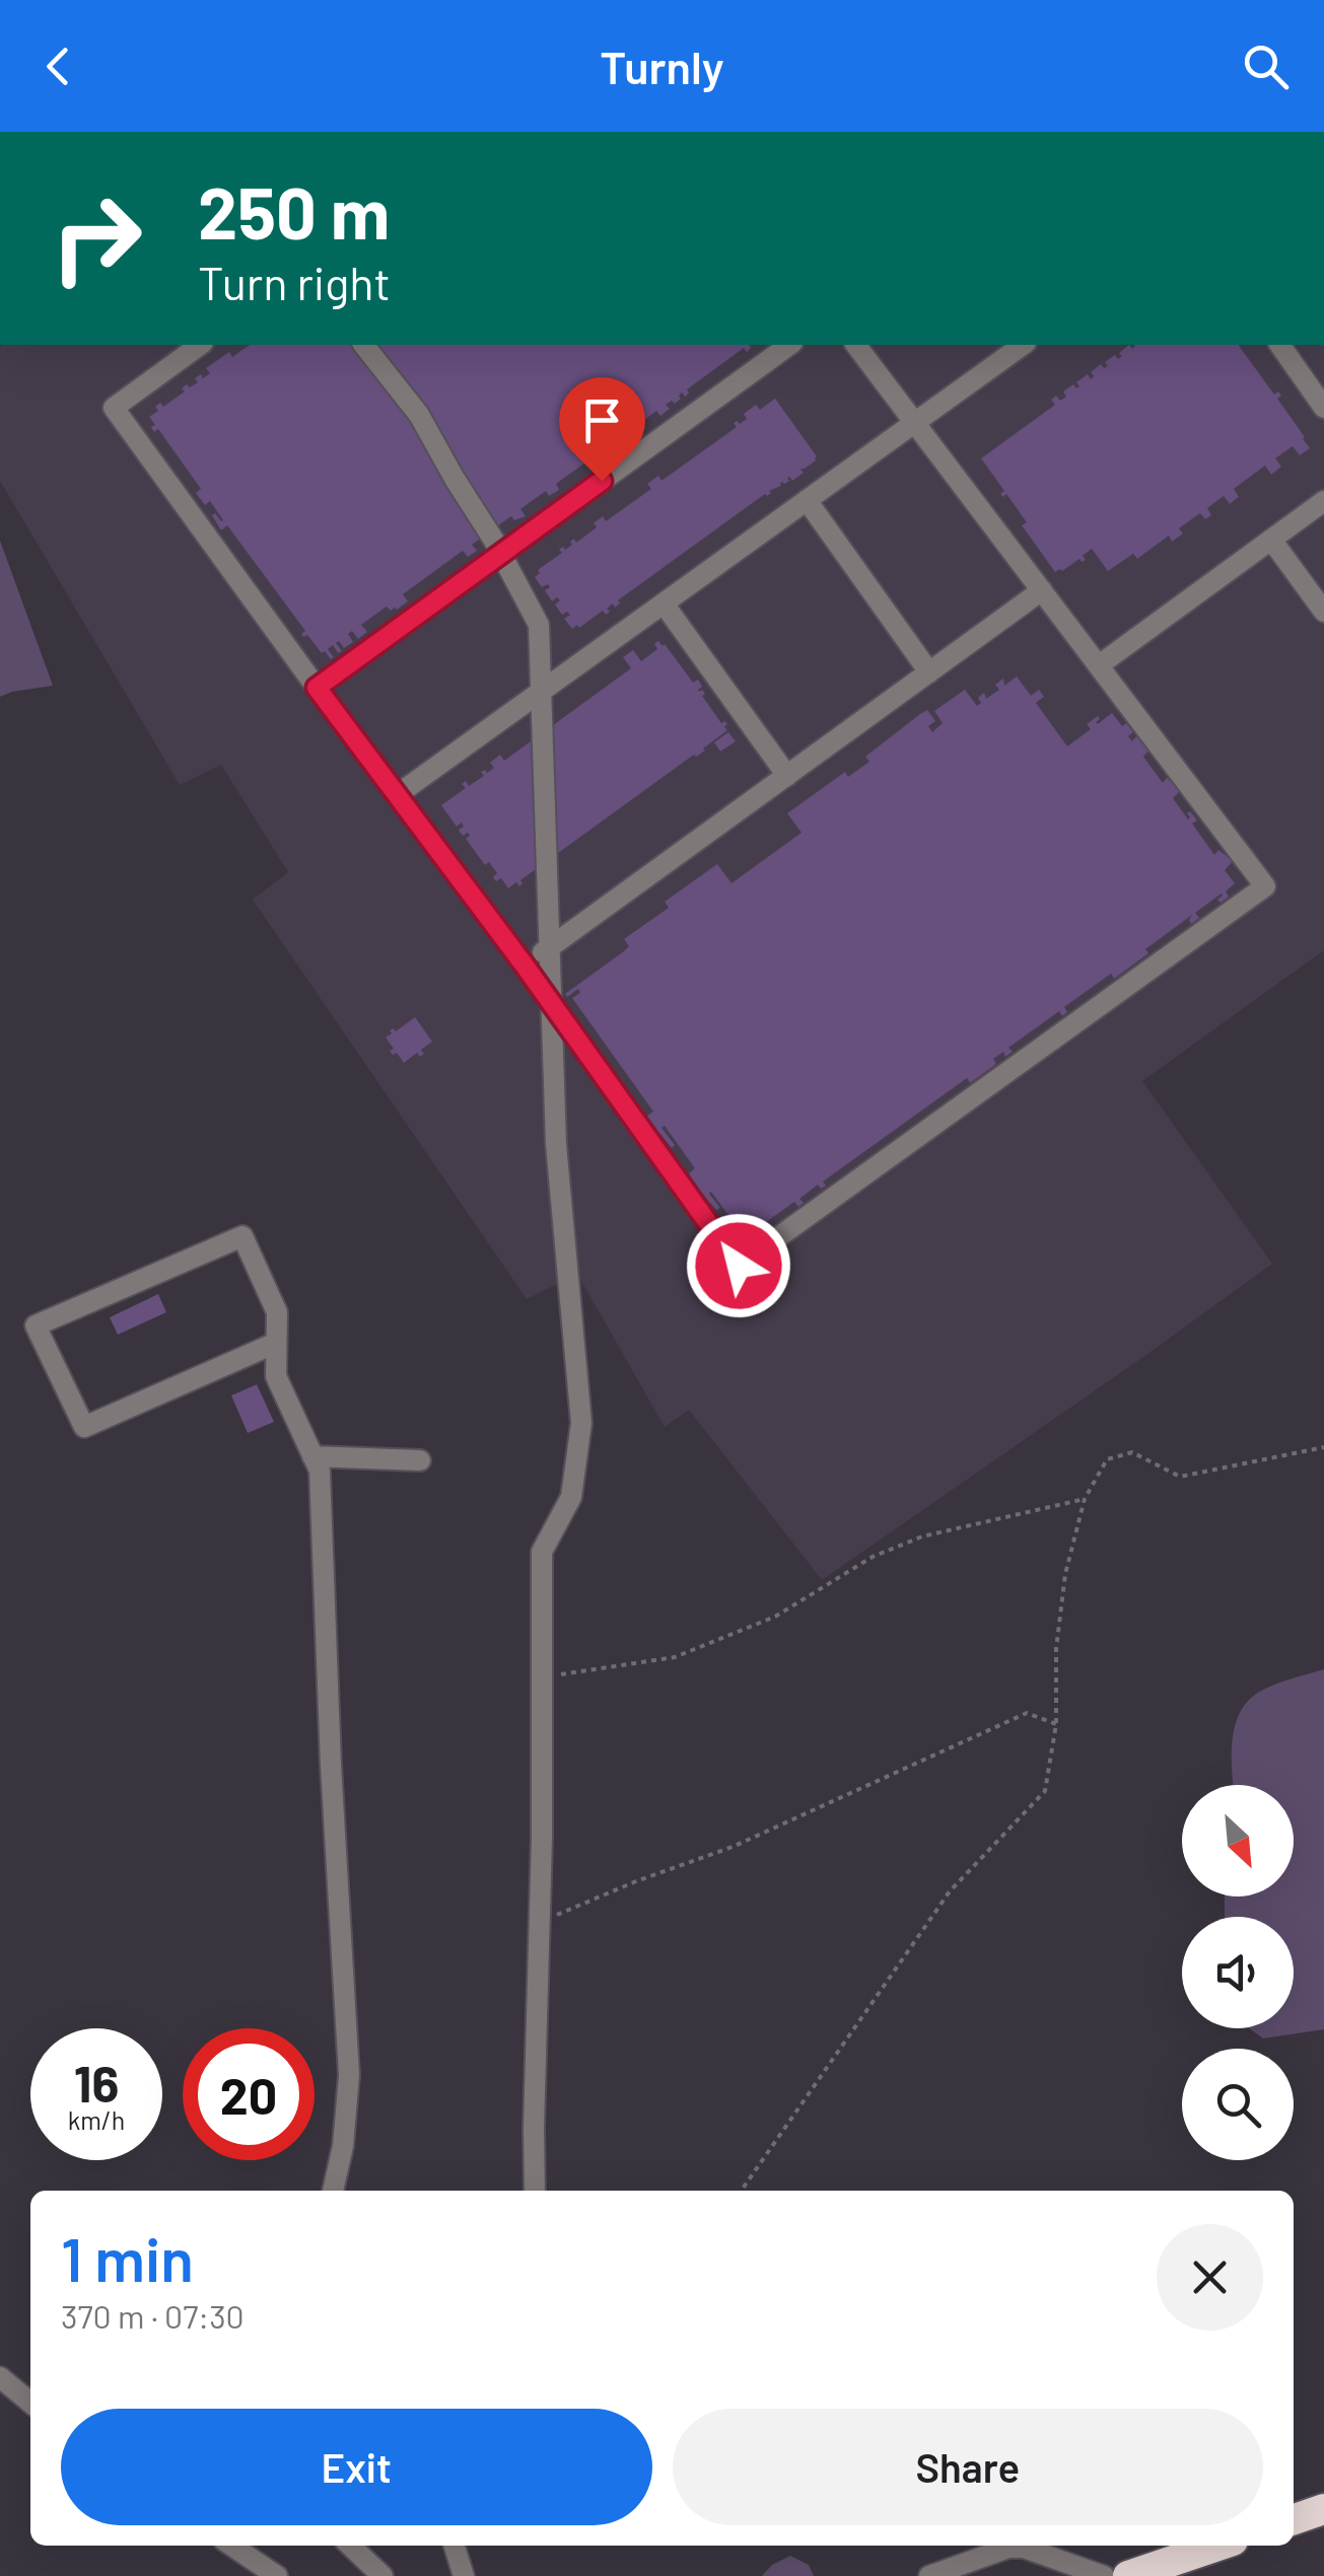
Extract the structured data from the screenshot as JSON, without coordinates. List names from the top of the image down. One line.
{"north":"bottom right","page":{"header":"Turnly","turn":["250 m","Turn right"],"speed":"16 km/h","limit":"20","heading":["1 min","370 m · 07:30"],"buttons":["Exit","Share"]}}
